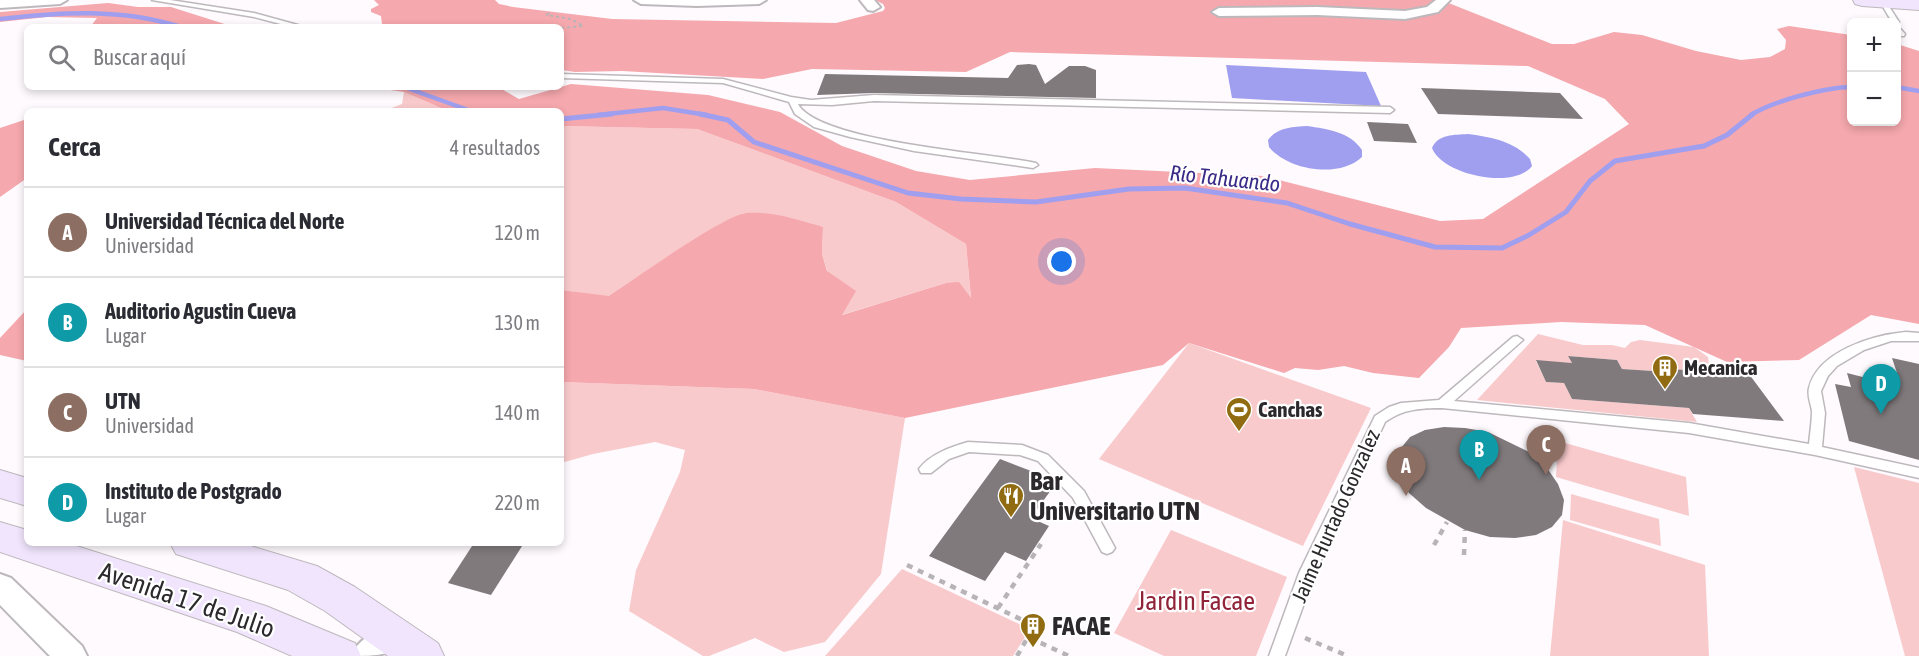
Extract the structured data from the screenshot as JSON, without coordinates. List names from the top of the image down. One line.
{"streets":{"main road":["Avenida 17 de Julio"],"lane":["Jaime Hurtado Gonzalez"]},"water":["Río Tahuando"],"parks":["Jardin Facae"],"places":{"building":["Mecanica","FACAE"],"sports":["Canchas"],"restaurant":["Bar Universitario UTN"]},"page":{"map_buttons":["+","−"],"search":"Buscar aquí","heading":["Cerca","4 resultados"],"list":[{"mark":"A","name":"Universidad Técnica del Norte","note":"Universidad","value":"120 m"},{"mark":"B","name":"Auditorio Agustin Cueva","note":"Lugar","value":"130 m"},{"mark":"C","name":"UTN","note":"Universidad","value":"140 m"},{"mark":"D","name":"Instituto de Postgrado","note":"Lugar","value":"220 m"}],"pins":["D","C","B","A"]}}
